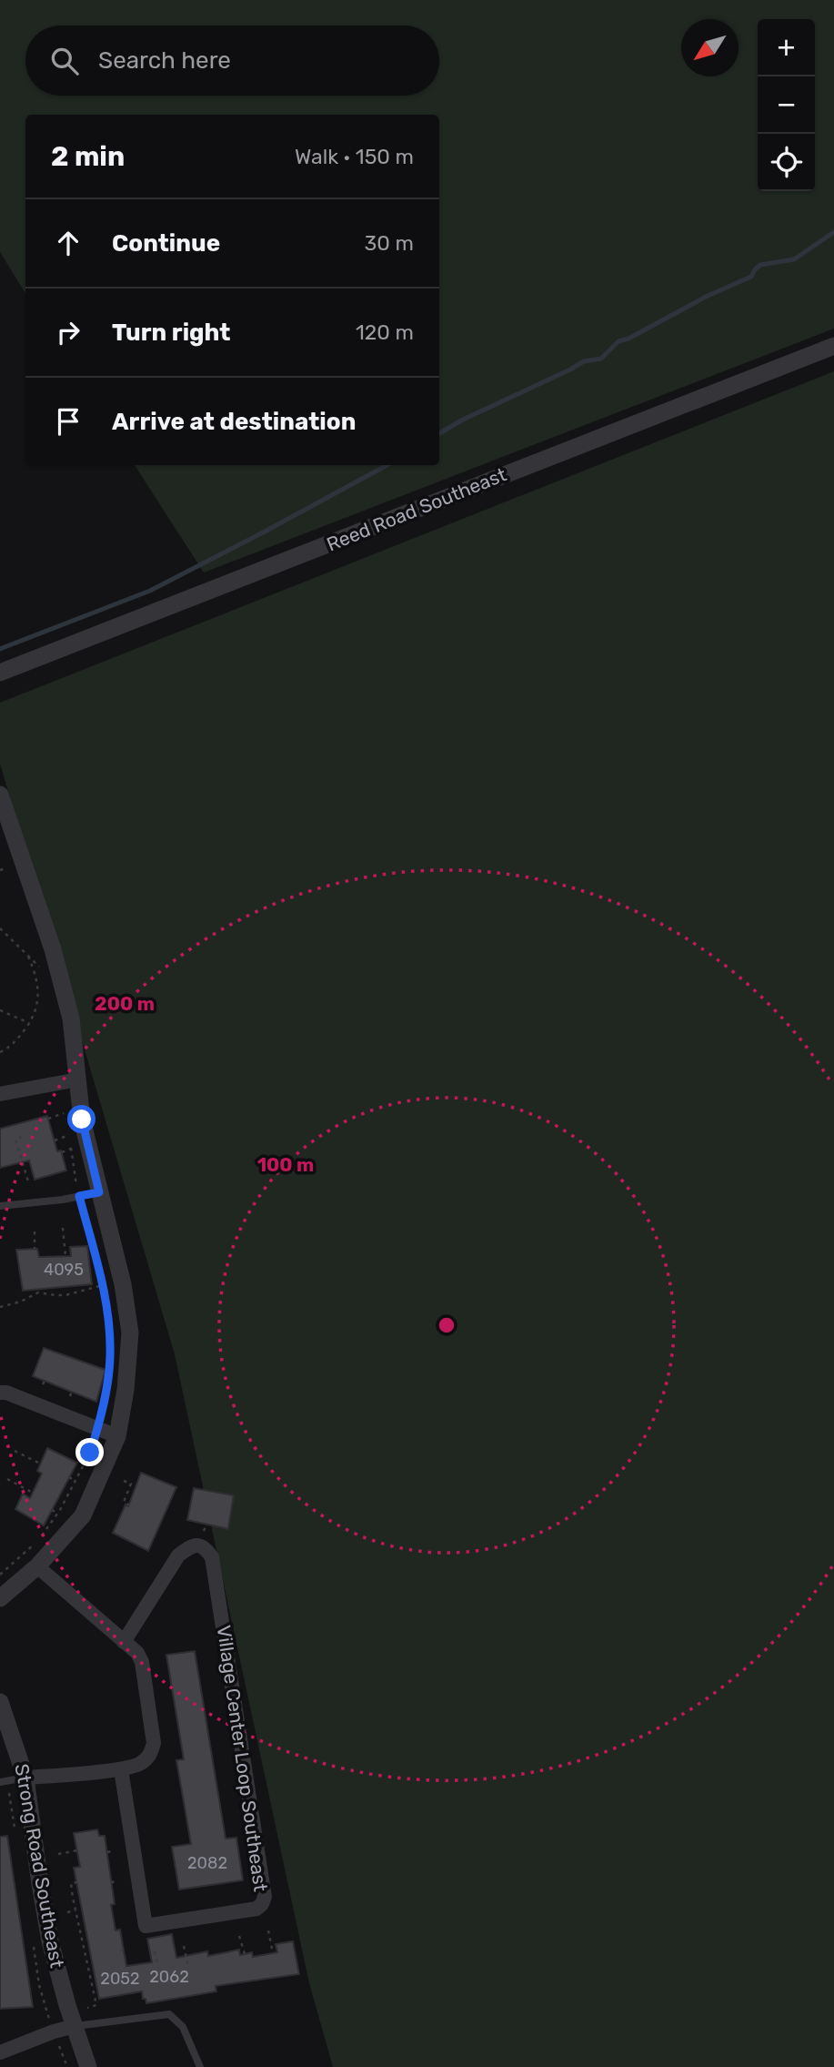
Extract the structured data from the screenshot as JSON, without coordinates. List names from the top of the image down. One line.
{"streets":{"street":["Reed Road Southeast","Village Center Loop Southeast","Strong Road Southeast"]},"house_numbers":["4095","2082","2062","2052"],"north":"bottom left","page":{"map_buttons":["+","−"],"search":"Search here","heading":["2 min","Walk · 150 m"],"list":[["Continue","30 m"],["Turn right","120 m"],"Arrive at destination"]},"rings":["200 m","100 m"]}
